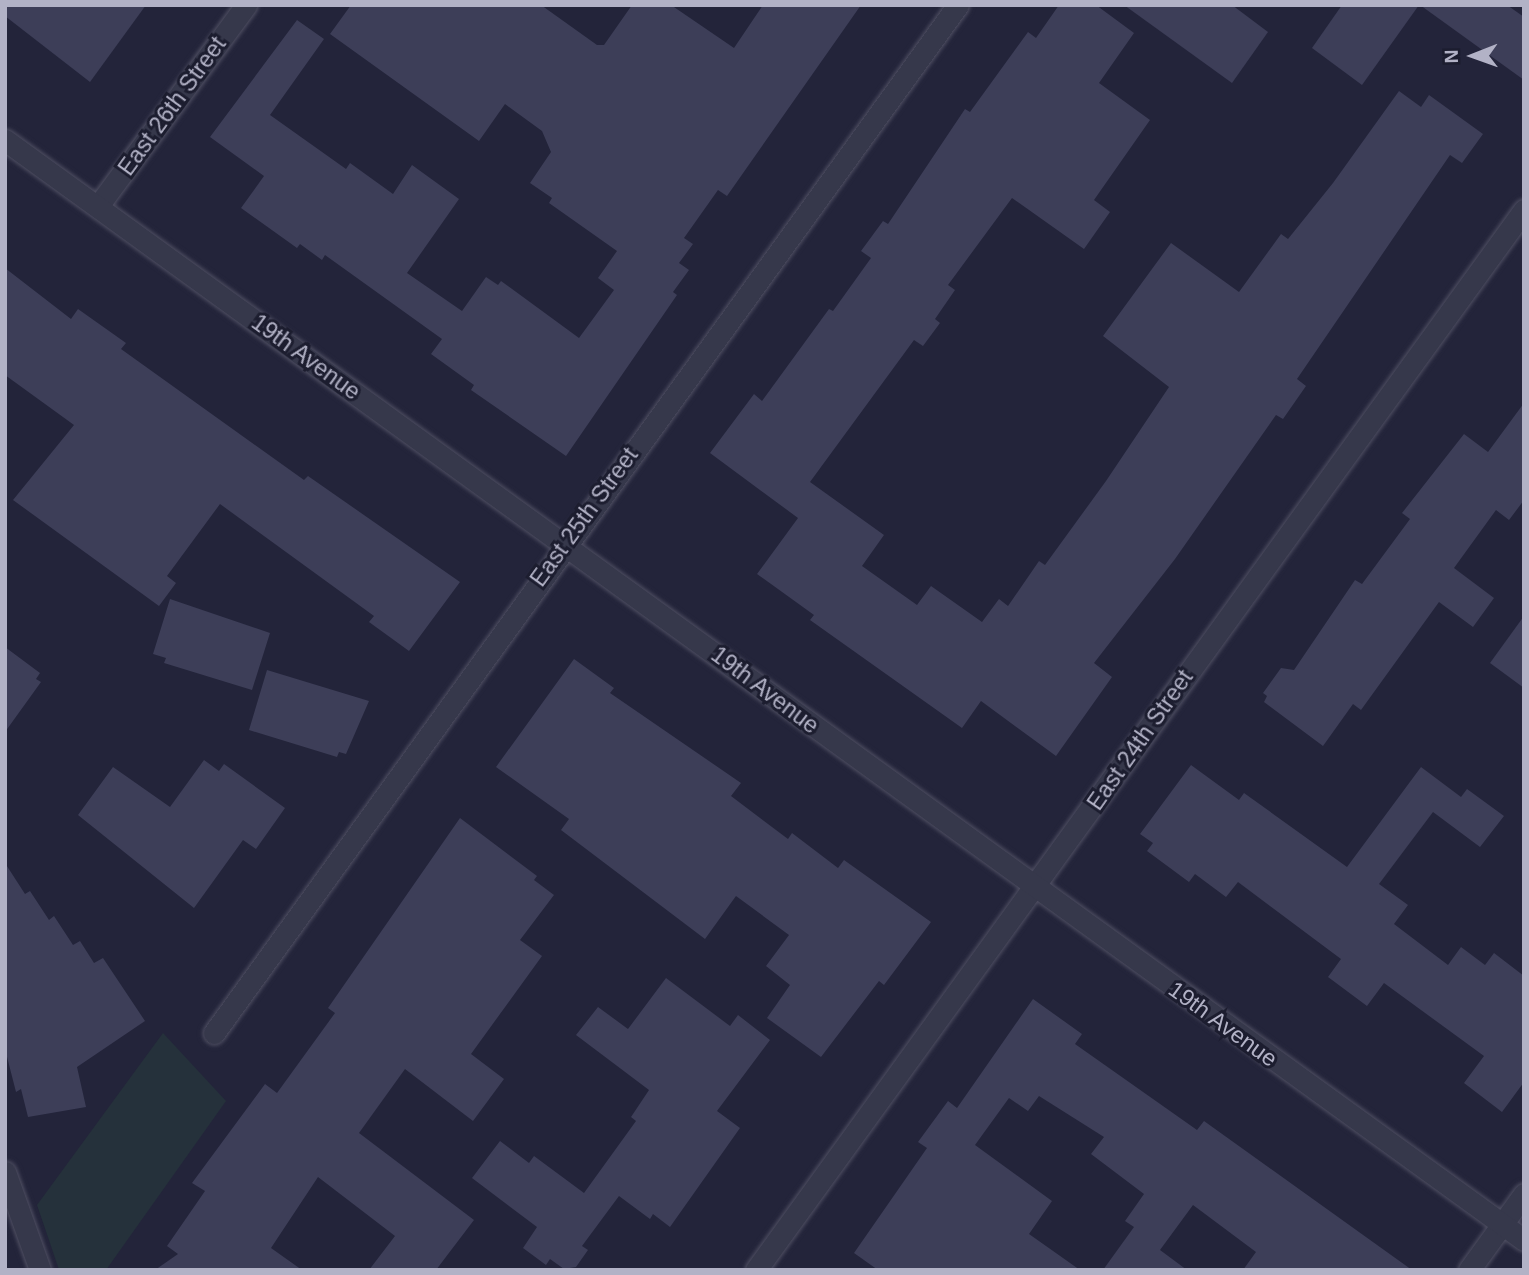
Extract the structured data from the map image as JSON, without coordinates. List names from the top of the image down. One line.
{"streets":{"street":["East 26th Street","19th Avenue","East 25th Street","East 24th Street"]},"crossings":[["East 26th Street","19th Avenue"],["19th Avenue","East 25th Street"],["19th Avenue","East 24th Street"]],"north":"left"}
